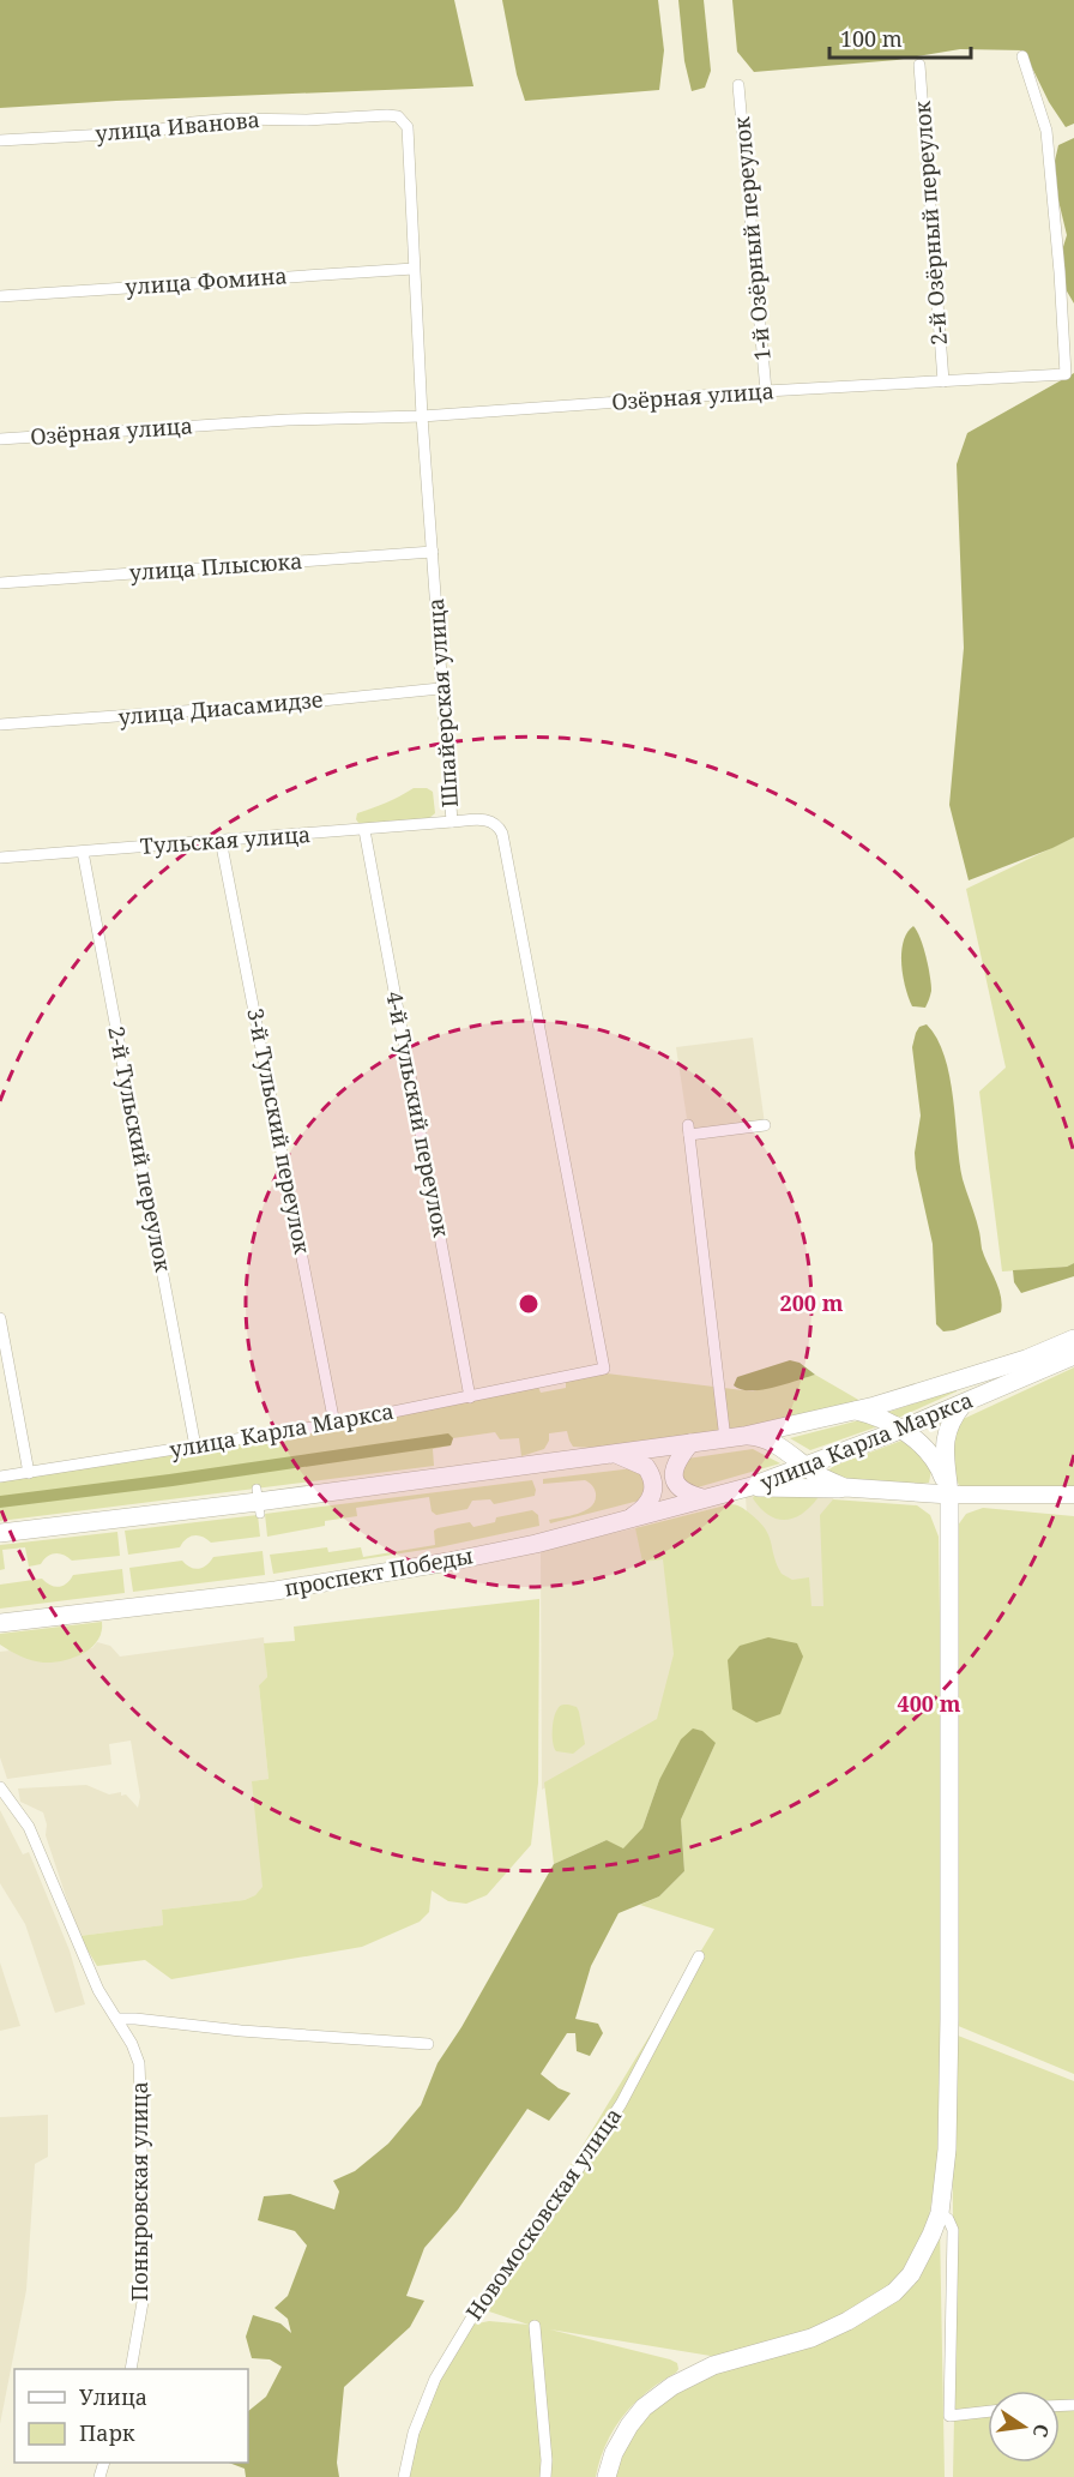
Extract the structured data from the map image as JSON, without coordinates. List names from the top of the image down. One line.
{"streets":{"main road":["улица Карла Маркса","проспект Победы"],"street":["улица Иванова","2-й Озёрный переулок","1-й Озёрный переулок","улица Фомина","Озёрная улица","улица Плысюка","Шпайерская улица","улица Диасамидзе","Тульская улица","4-й Тульский переулок","3-й Тульский переулок","2-й Тульский переулок","Поныровская улица","Новомосковская улица"]},"crossings":[["улица Иванова","Шпайерская улица"],["2-й Озёрный переулок","Озёрная улица"],["1-й Озёрный переулок","Озёрная улица"],["улица Фомина","Шпайерская улица"],["Озёрная улица","Шпайерская улица"],["улица Плысюка","Шпайерская улица"],["Шпайерская улица","улица Диасамидзе"],["Шпайерская улица","Тульская улица"],["Шпайерская улица","улица Карла Маркса"],["Тульская улица","4-й Тульский переулок"],["Тульская улица","3-й Тульский переулок"],["Тульская улица","2-й Тульский переулок"],["4-й Тульский переулок","улица Карла Маркса"],["3-й Тульский переулок","улица Карла Маркса"],["2-й Тульский переулок","улица Карла Маркса"],["улица Карла Маркса","проспект Победы"]],"legend":["Улица","Парк"],"scale_bar":"100 m","north":"right","rings":["200 m","400 m"]}
